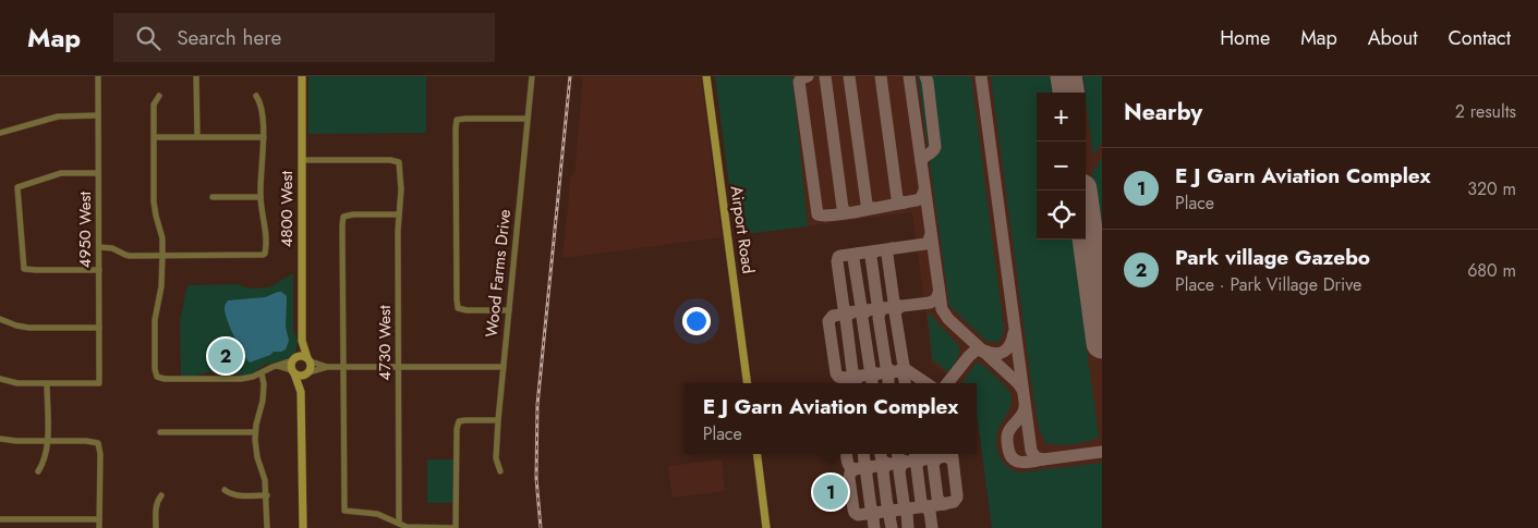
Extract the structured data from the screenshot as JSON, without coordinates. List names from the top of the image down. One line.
{"streets":{"main road":["4800 West","Airport Road"],"street":["4950 West","Wood Farms Drive","4730 West"]},"crossings":[["4800 West","4730 West"]],"page":{"header":"Map","search":"Search here","nav":["Home","Map","About","Contact"],"heading":["Nearby","2 results"],"map_buttons":["+","−"],"list":[{"mark":"1","name":"E J Garn Aviation Complex","note":"Place","value":"320 m"},{"mark":"2","name":"Park village Gazebo","note":"Place · Park Village Drive","value":"680 m"}],"pins":["2","1"],"popup":["E J Garn Aviation Complex","Place"]}}
